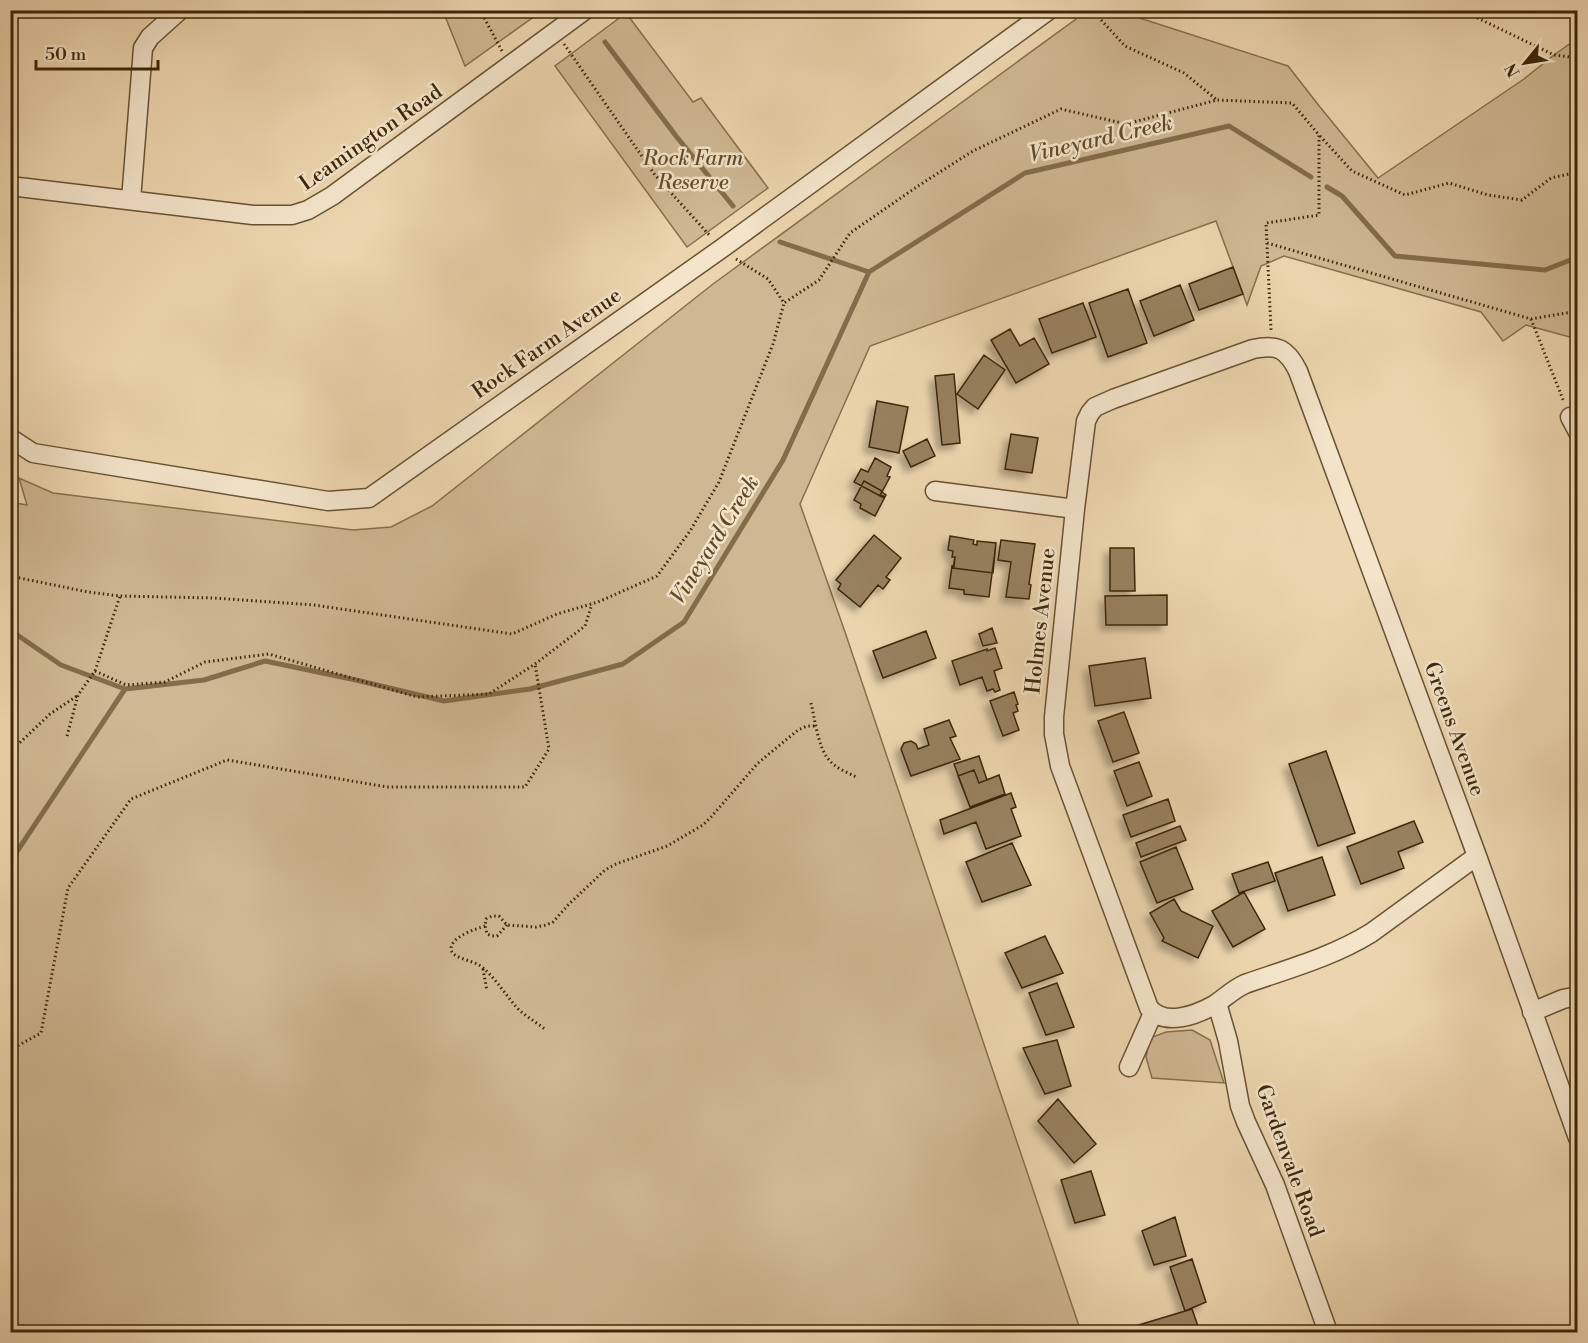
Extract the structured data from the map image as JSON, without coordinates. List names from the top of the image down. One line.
{"streets":{"street":["Leamington Road","Rock Farm Avenue","Holmes Avenue","Greens Avenue","Gardenvale Road"]},"crossings":[["Holmes Avenue","Greens Avenue"]],"water":["Vineyard Creek"],"parks":["Rock Farm Reserve"],"scale_bar":"50 m","north":"bottom left"}
